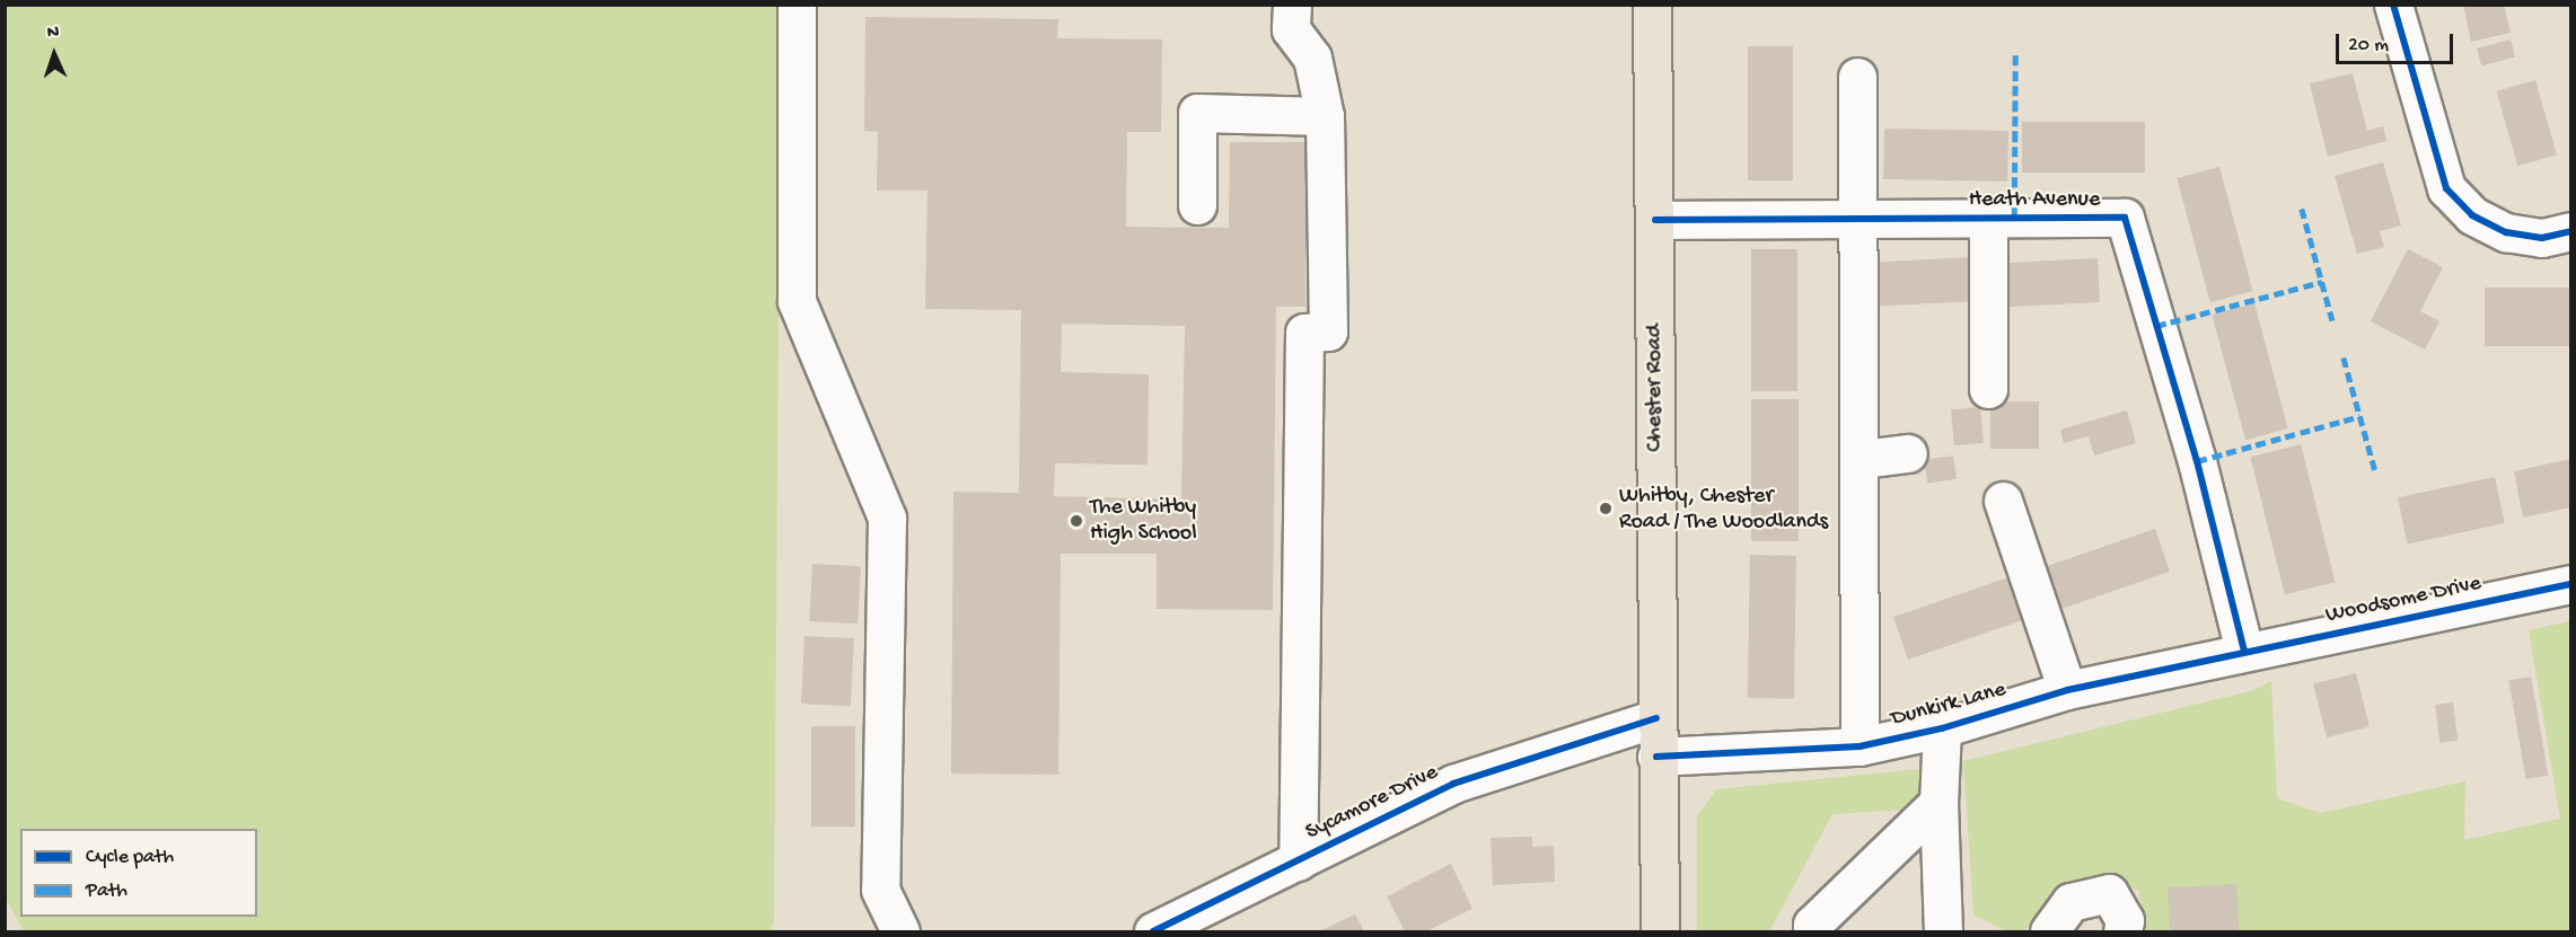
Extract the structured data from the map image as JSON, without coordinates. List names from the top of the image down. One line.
{"streets":{"main road":["Chester Road"],"street":["Heath Avenue","Woodsome Drive","Dunkirk Lane","Sycamore Drive"]},"crossings":[["Heath Avenue","Chester Road"],["Heath Avenue","Woodsome Drive"],["Heath Avenue","Dunkirk Lane"],["Chester Road","Dunkirk Lane"],["Chester Road","Sycamore Drive"],["Woodsome Drive","Dunkirk Lane"]],"places":["Whitby, Chester Road / The Woodlands","The Whitby High School"],"legend":["Cycle path","Path"],"scale_bar":"20 m","north":"top"}
